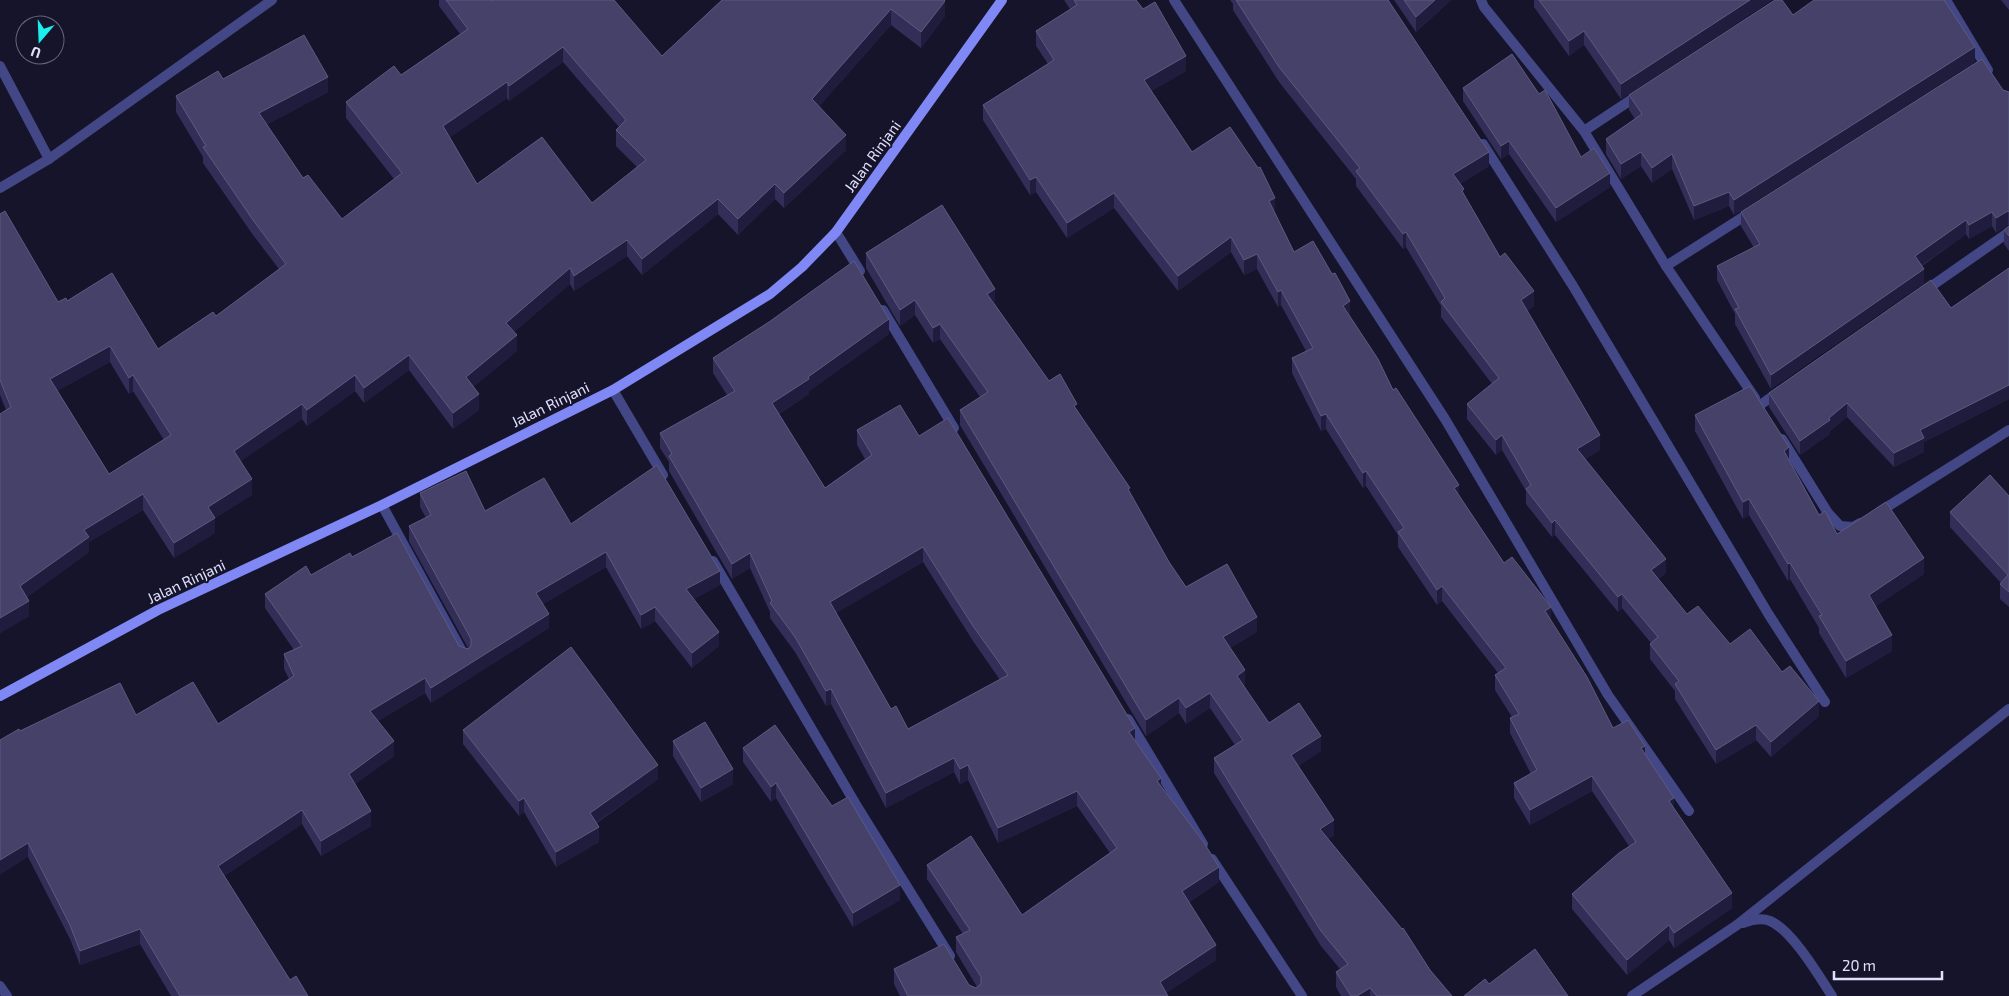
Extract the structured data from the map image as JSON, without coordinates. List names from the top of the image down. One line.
{"streets":{"street":["Jalan Rinjani"]},"scale_bar":"20 m","north":"bottom"}
